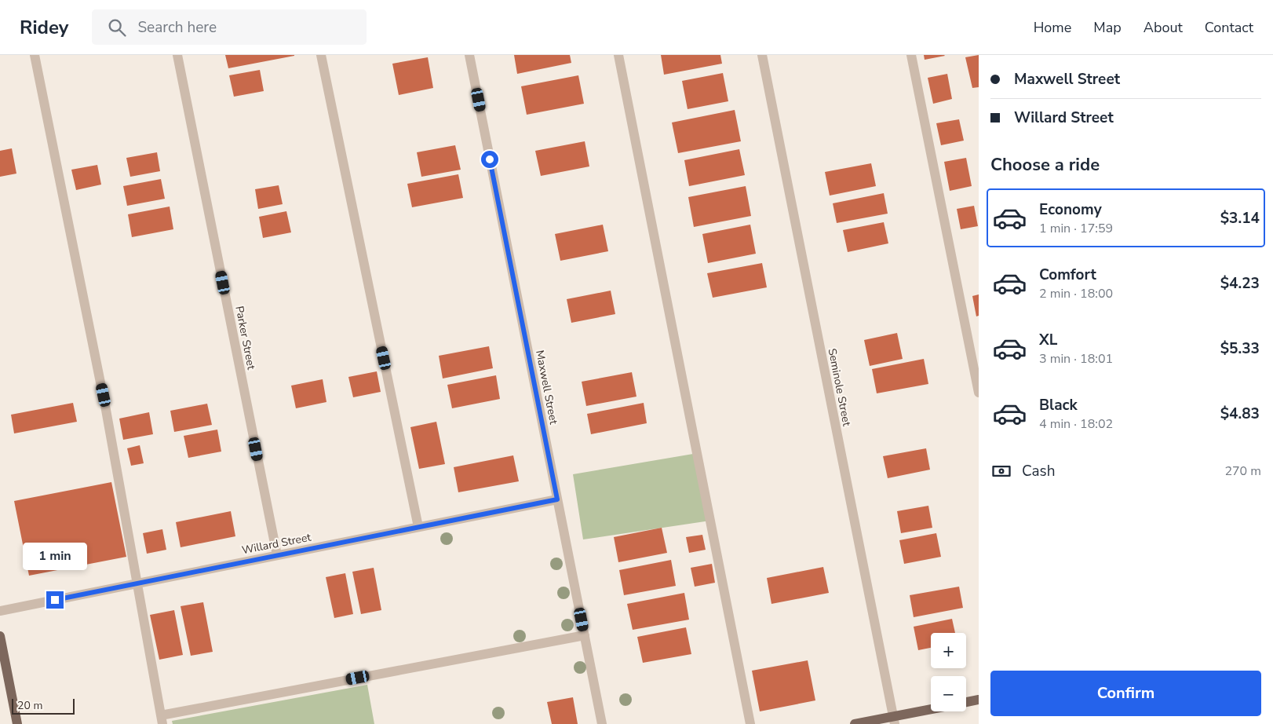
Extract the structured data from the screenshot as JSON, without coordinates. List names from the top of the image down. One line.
{"streets":{"street":["Parker Street","Maxwell Street","Seminole Street","Willard Street"]},"crossings":[["Parker Street","Willard Street"],["Maxwell Street","Willard Street"]],"scale_bar":"20 m","page":{"header":"Ridey","search":"Search here","nav":["Home","Map","About","Contact"],"banner":["Maxwell Street","Willard Street"],"heading":"Choose a ride","list":[{"name":"Economy","note":"1 min · 17:59","value":"$3.14"},{"name":"Comfort","note":"2 min · 18:00","value":"$4.23"},{"name":"XL","note":"3 min · 18:01","value":"$5.33"},{"name":"Black","note":"4 min · 18:02","value":"$4.83"}],"pay":["Cash","270 m"],"bubble":"1 min","map_buttons":["+","−"],"buttons":"Confirm","scale":"20 m"}}
